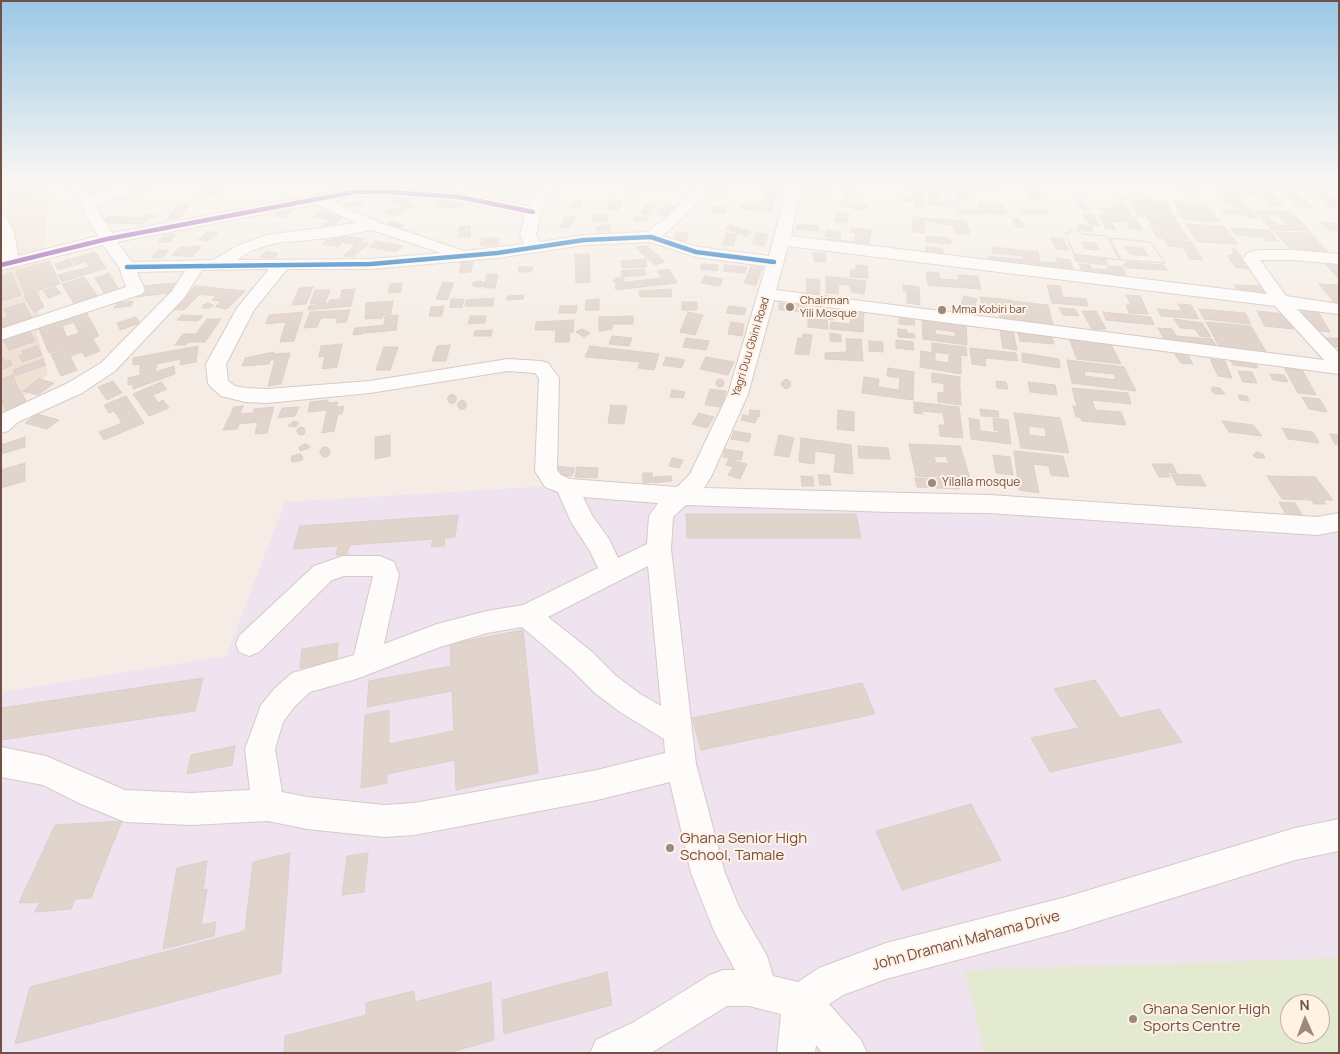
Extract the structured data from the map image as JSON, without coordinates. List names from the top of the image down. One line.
{"streets":{"street":["Yagri Duu Gbini Road","John Dramani Mahama Drive"]},"places":["Chairman Yili Mosque","Mma Kobiri bar","Yilalla mosque","Ghana Senior High School, Tamale","Ghana Senior High Sports Centre"],"north":"top"}
